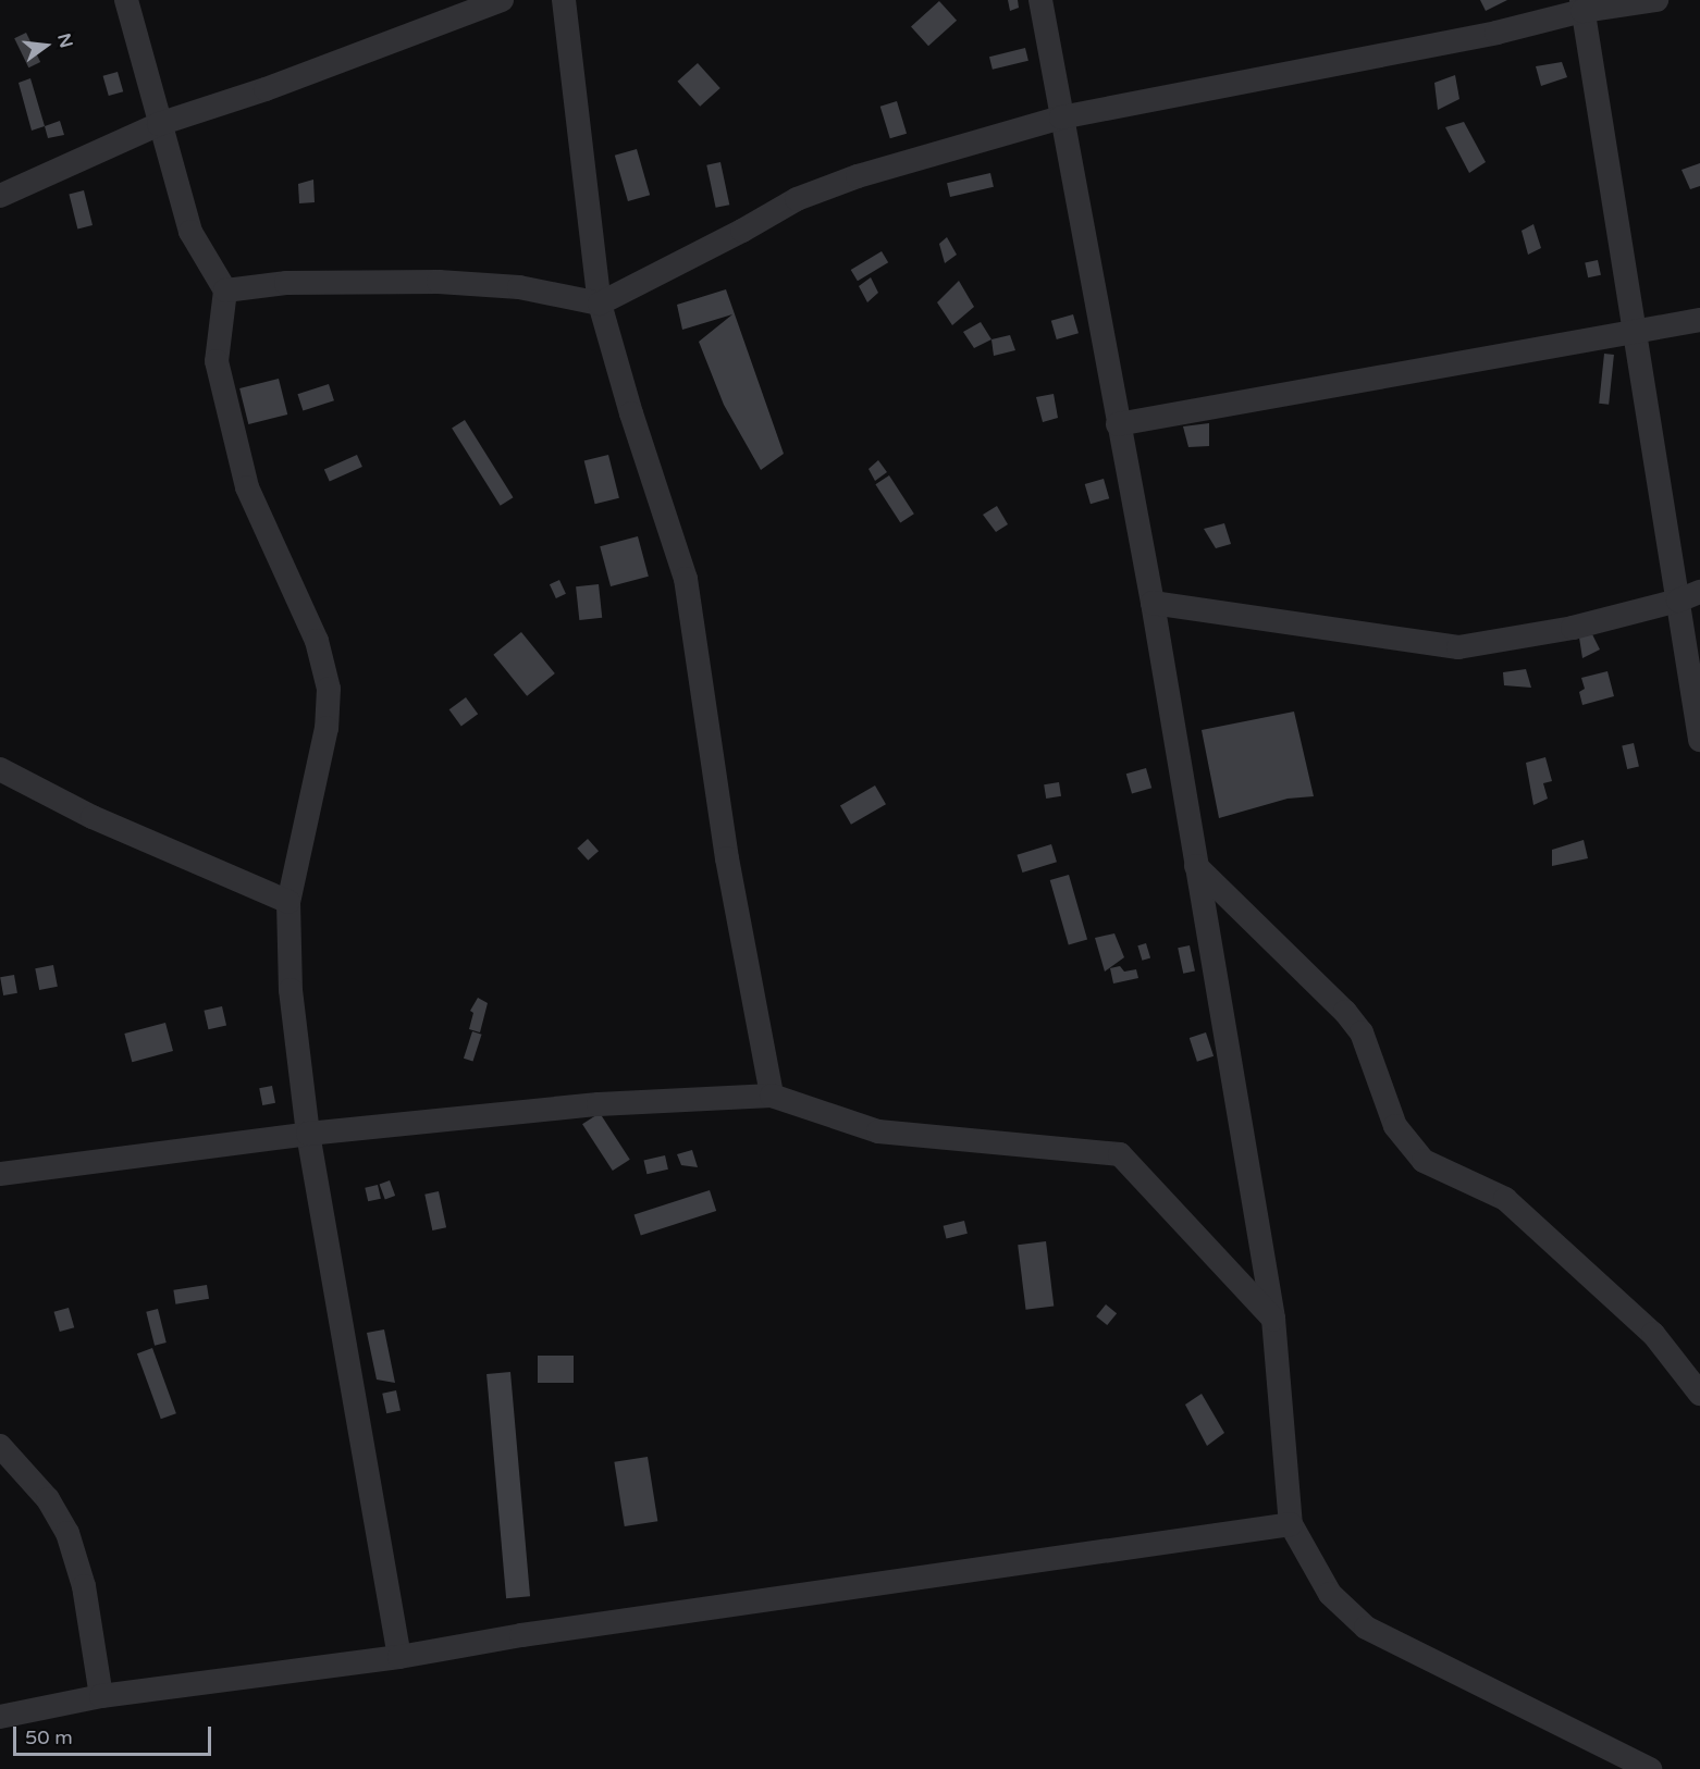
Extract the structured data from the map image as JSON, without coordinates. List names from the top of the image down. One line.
{"scale_bar":"50 m","north":"right"}
